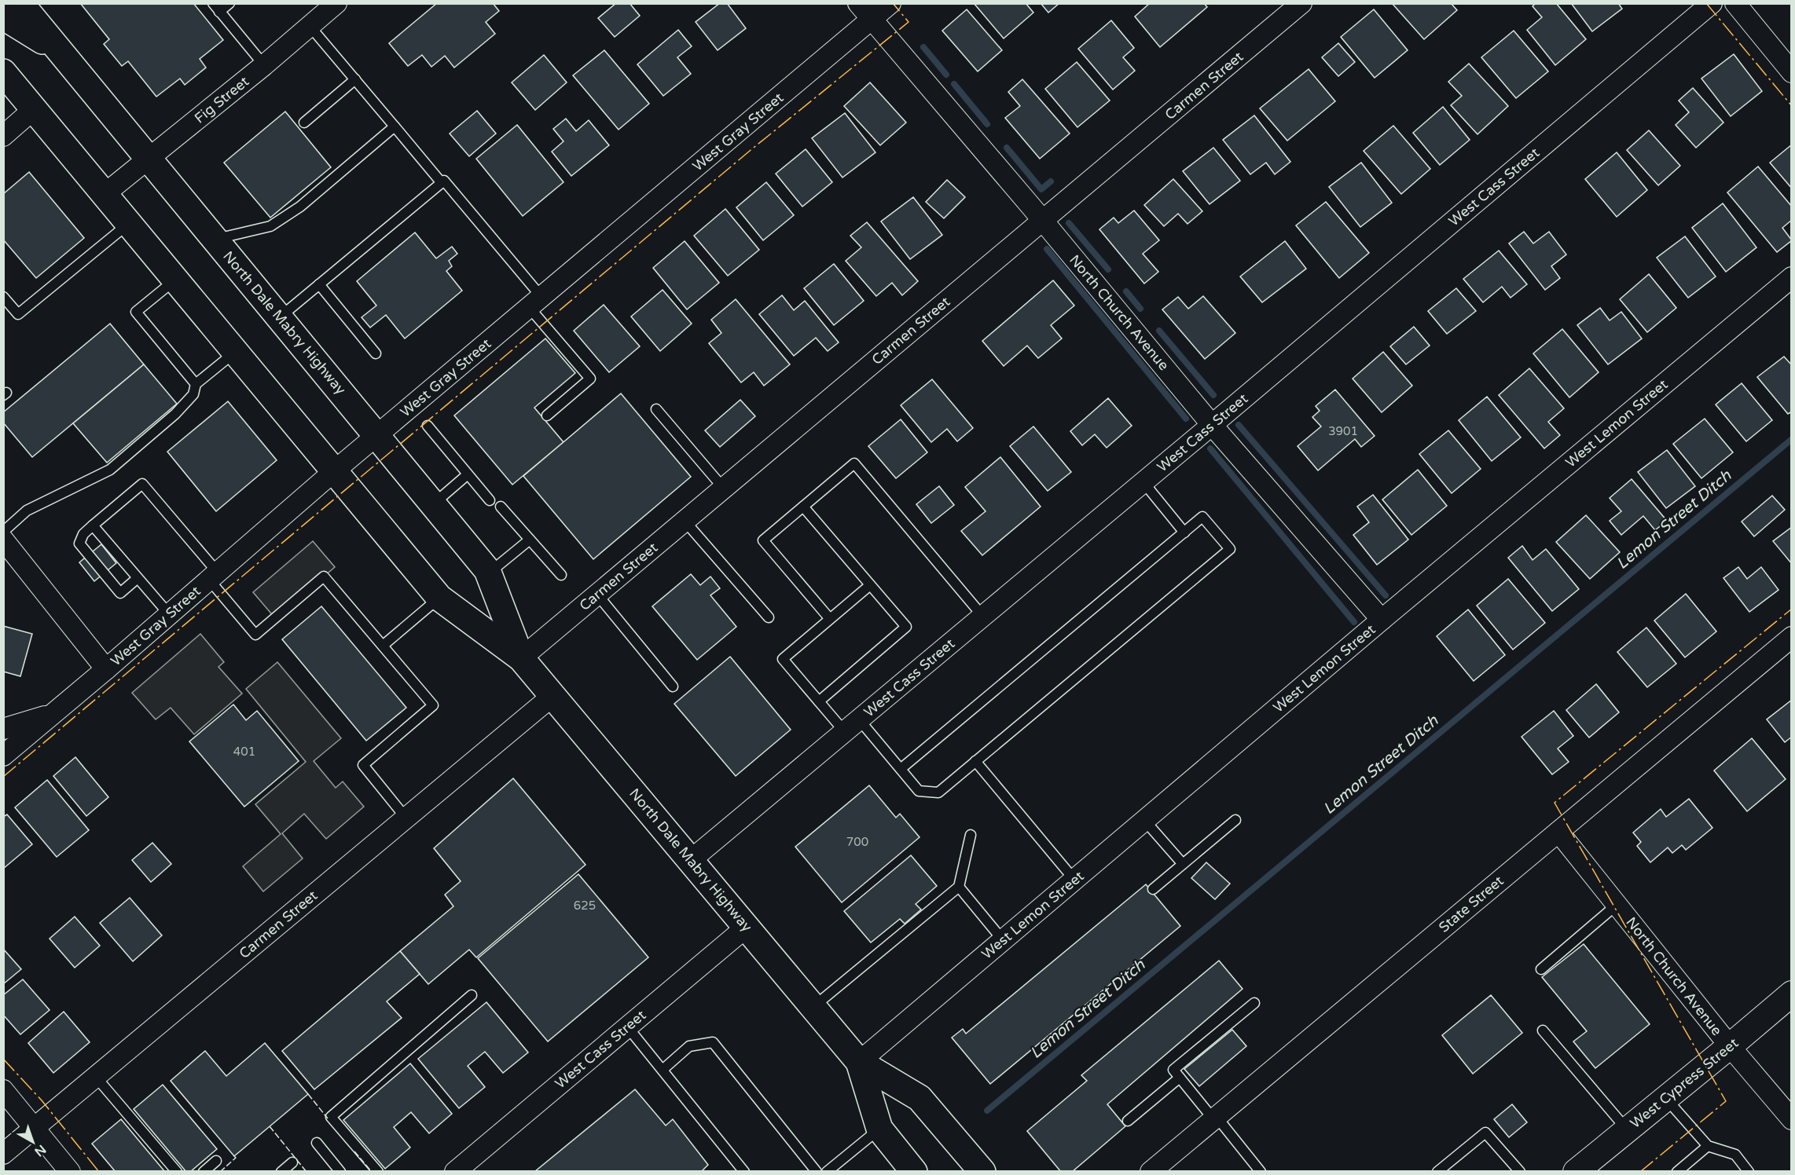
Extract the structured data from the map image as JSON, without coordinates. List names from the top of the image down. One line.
{"streets":{"main road":["North Dale Mabry Highway"],"street":["Carmen Street","Fig Street","West Gray Street","West Cass Street","North Church Avenue","West Lemon Street","State Street","West Cypress Street"]},"crossings":[["Carmen Street","North Church Avenue"],["Carmen Street","North Dale Mabry Highway"],["Fig Street","North Dale Mabry Highway"],["West Gray Street","North Church Avenue"],["West Gray Street","North Dale Mabry Highway"],["West Cass Street","North Church Avenue"],["West Cass Street","North Dale Mabry Highway"],["North Church Avenue","West Lemon Street"],["North Church Avenue","State Street"],["North Church Avenue","West Cypress Street"],["North Dale Mabry Highway","West Lemon Street"]],"water":["Lemon Street Ditch"],"house_numbers":["3901","401","700","625"],"north":"bottom right"}
